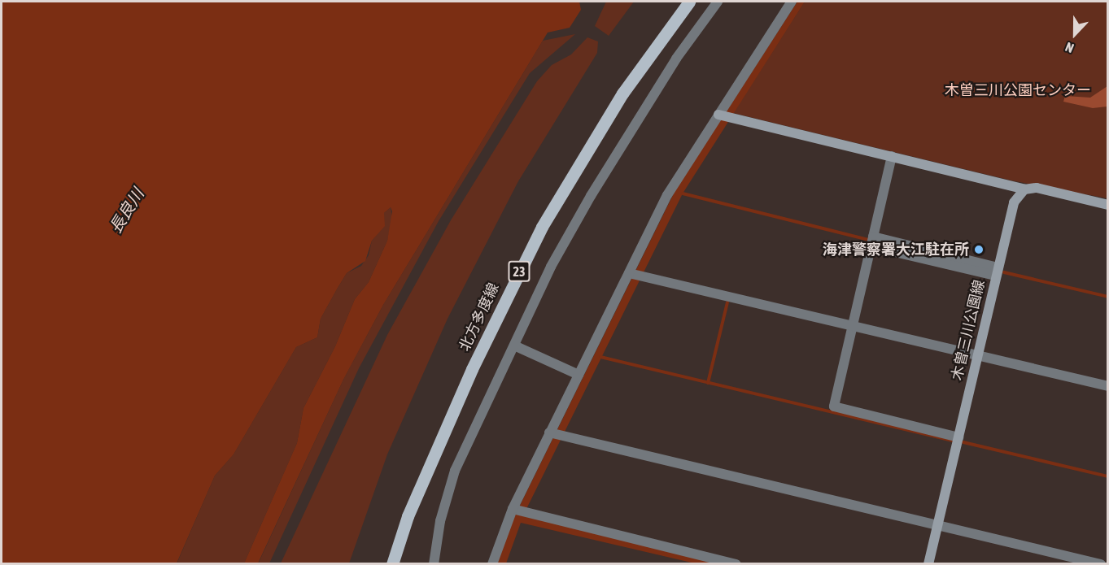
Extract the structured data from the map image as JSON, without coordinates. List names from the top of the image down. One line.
{"streets":{"main road":["23","北方多度線","木曽三川公園線"]},"water":["長良川"],"parks":["木曽三川公園センター"],"places":["海津警察署大江駐在所"],"north":"bottom"}
